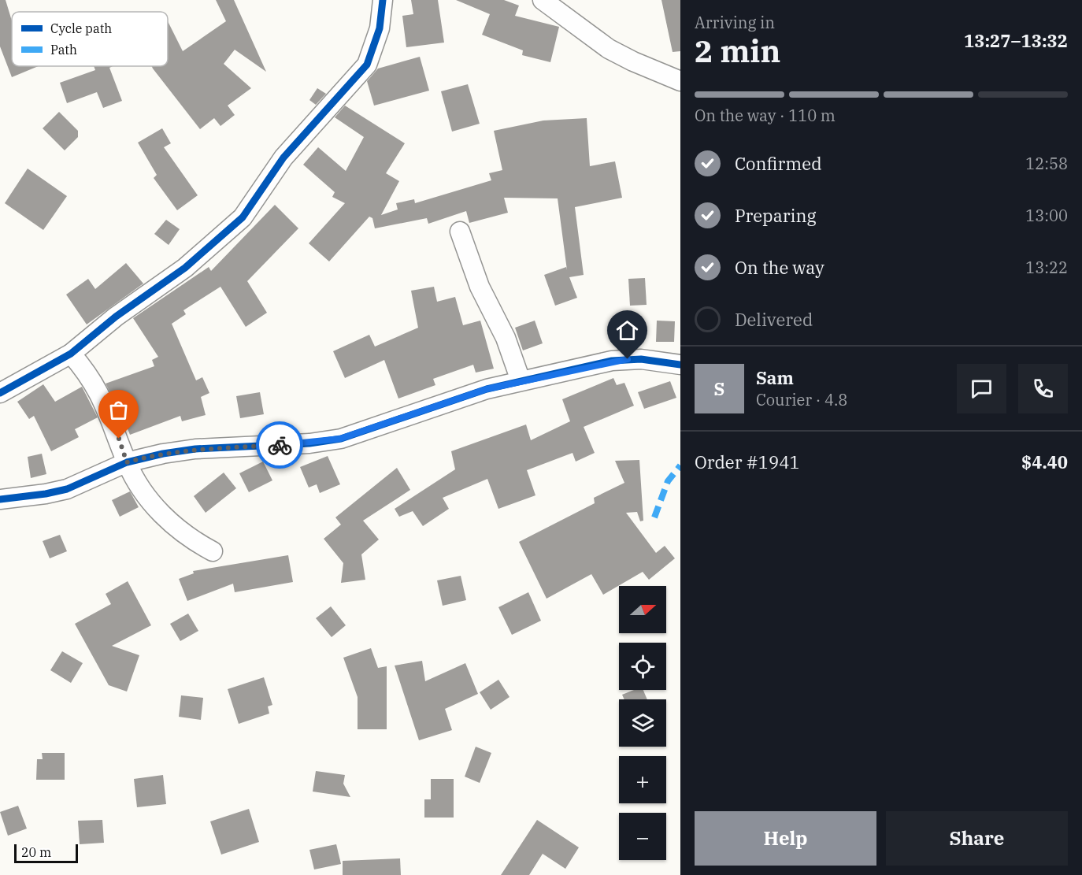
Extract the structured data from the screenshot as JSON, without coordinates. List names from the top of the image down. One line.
{"legend":["Cycle path","Path"],"scale_bar":"20 m","north":"right","page":{"heading":["2 min","Arriving in","13:27–13:32"],"panel":["Sam","Courier · 4.8","Order #1941","$4.40"],"bar":"On the way · 110 m","list":[["Confirmed","12:58"],["Preparing","13:00"],["On the way","13:22"],"Delivered"],"round":"S","map_buttons":["+","−"],"buttons":["Help","Share"],"scale":"20 m"}}
